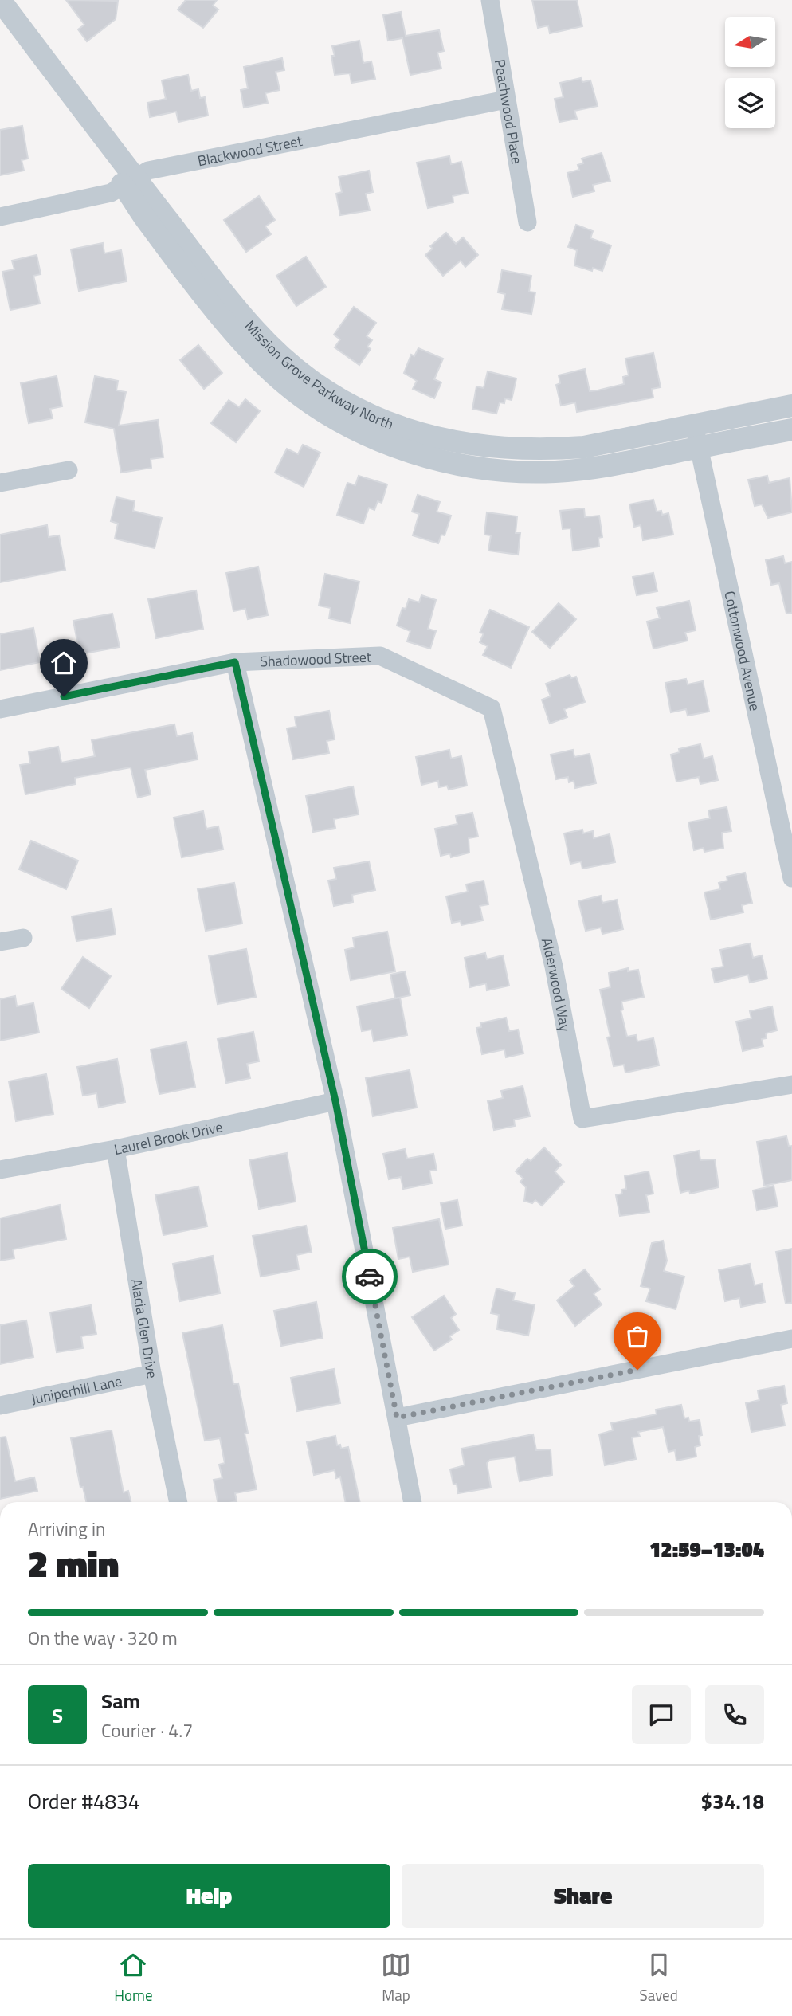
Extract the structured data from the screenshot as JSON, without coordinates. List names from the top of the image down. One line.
{"streets":{"street":["Peachwood Place","Blackwood Street","Mission Grove Parkway North","Cottonwood Avenue","Shadowood Street","Alderwood Way","Laurel Brook Drive","Alacia Glen Drive","Juniperhill Lane"]},"crossings":[["Peachwood Place","Blackwood Street"],["Blackwood Street","Mission Grove Parkway North"],["Mission Grove Parkway North","Cottonwood Avenue"],["Shadowood Street","Alderwood Way"],["Laurel Brook Drive","Alacia Glen Drive"],["Alacia Glen Drive","Juniperhill Lane"]],"north":"left","page":{"heading":["2 min","Arriving in","12:59–13:04"],"panel":["Sam","Courier · 4.7","Order #4834","$34.18"],"bar":"On the way · 320 m","round":"S","buttons":["Help","Share"],"tabs":["Home","Map","Saved"]}}
